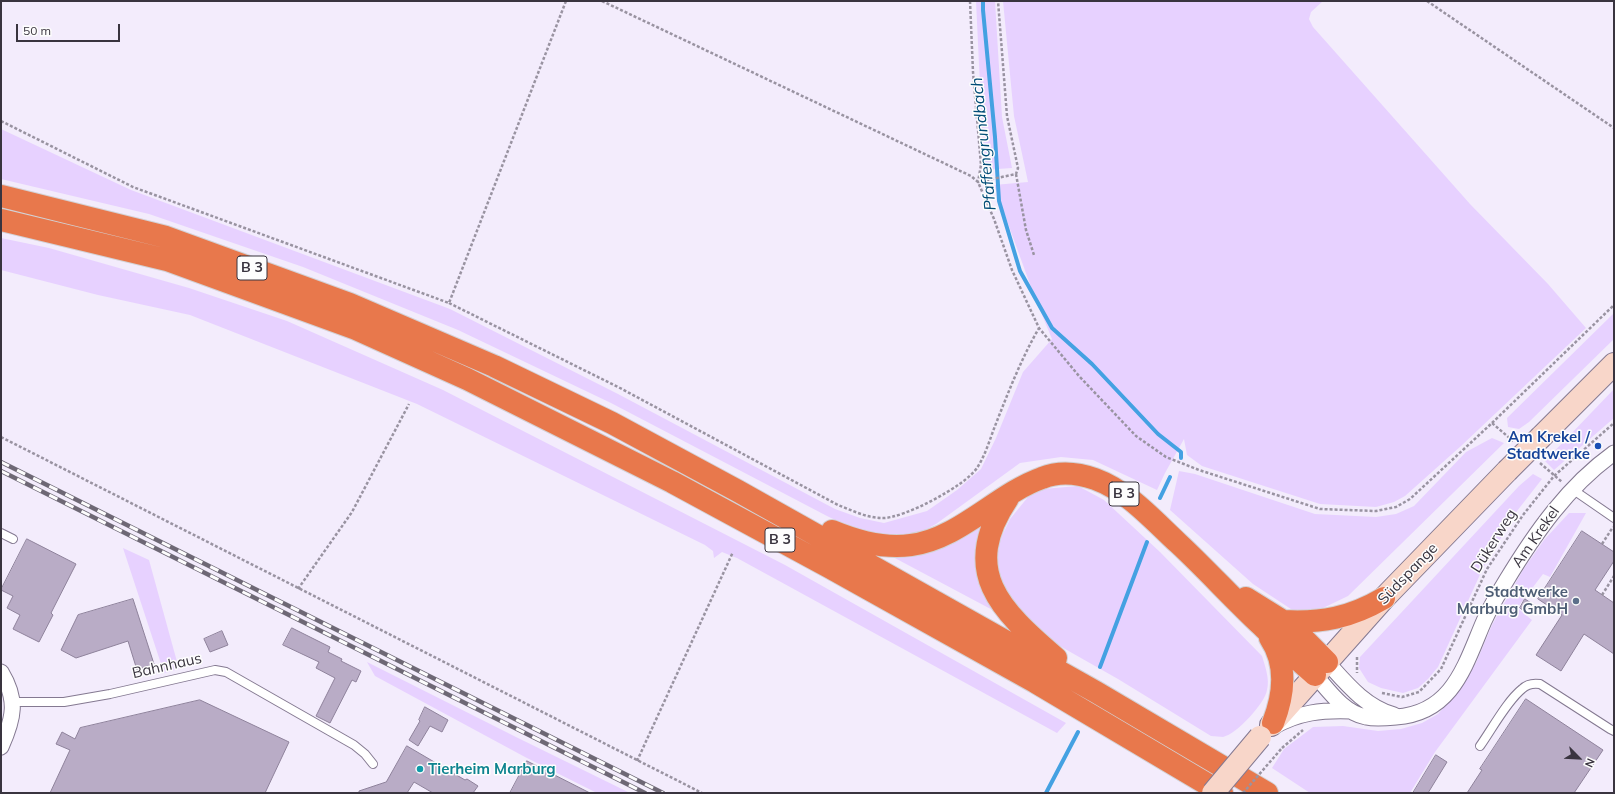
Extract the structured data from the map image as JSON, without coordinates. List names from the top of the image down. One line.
{"streets":{"highway":["B 3"],"main road":["Südspange"],"street":["Am Krekel"],"lane":["Bahnhaus"],"path":["Dükerweg"]},"crossings":[["B 3","Am Krekel"],["B 3","Südspange"],["Am Krekel","Südspange"]],"water":["Pfaffengrundbach"],"places":["Am Krekel / Stadtwerke","Stadtwerke Marburg GmbH","Tierheim Marburg"],"scale_bar":"50 m","north":"bottom right"}
